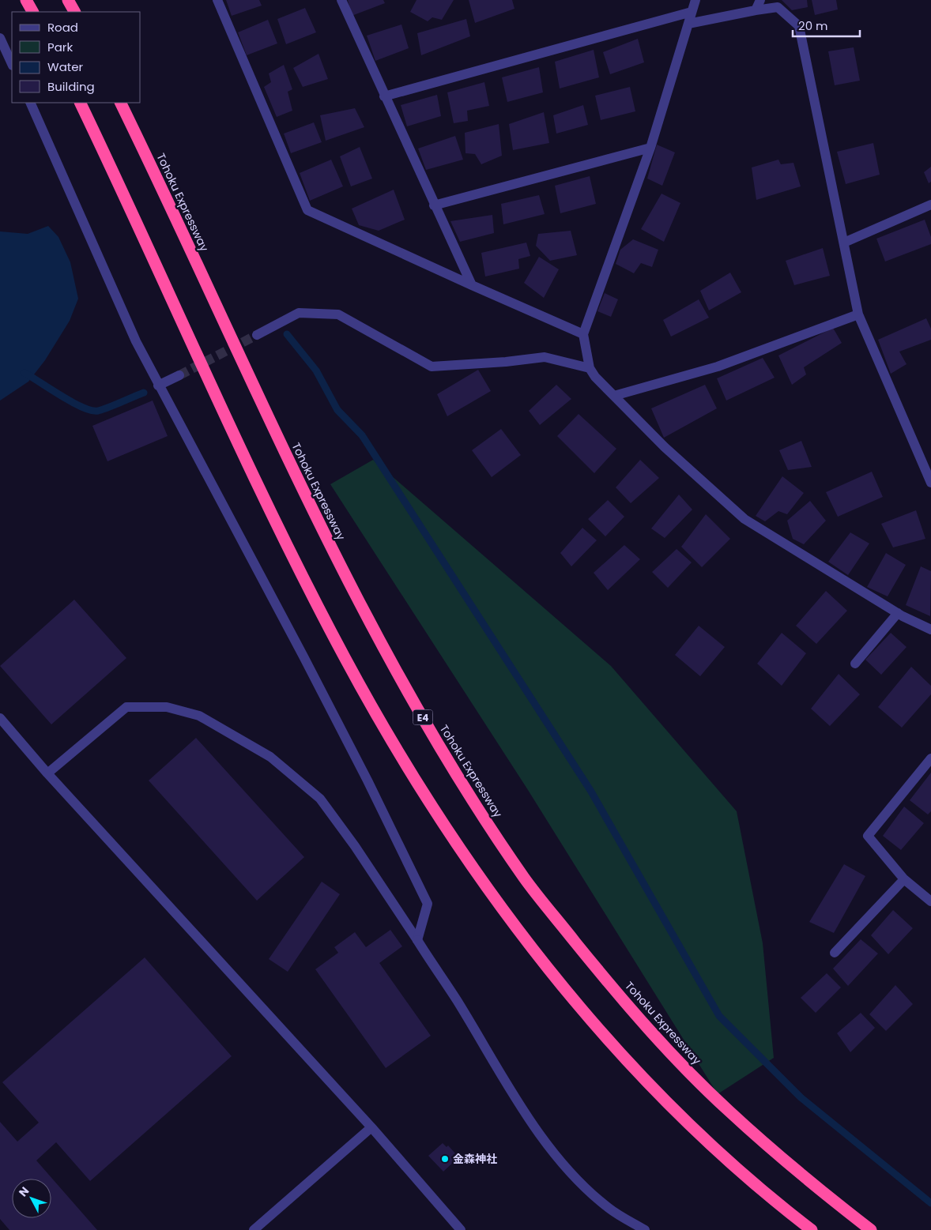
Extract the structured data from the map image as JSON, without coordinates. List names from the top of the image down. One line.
{"streets":{"highway":["Tohoku Expressway","E4"]},"places":["金森神社"],"legend":["Road","Park","Water","Building"],"scale_bar":"20 m","north":"top left"}
